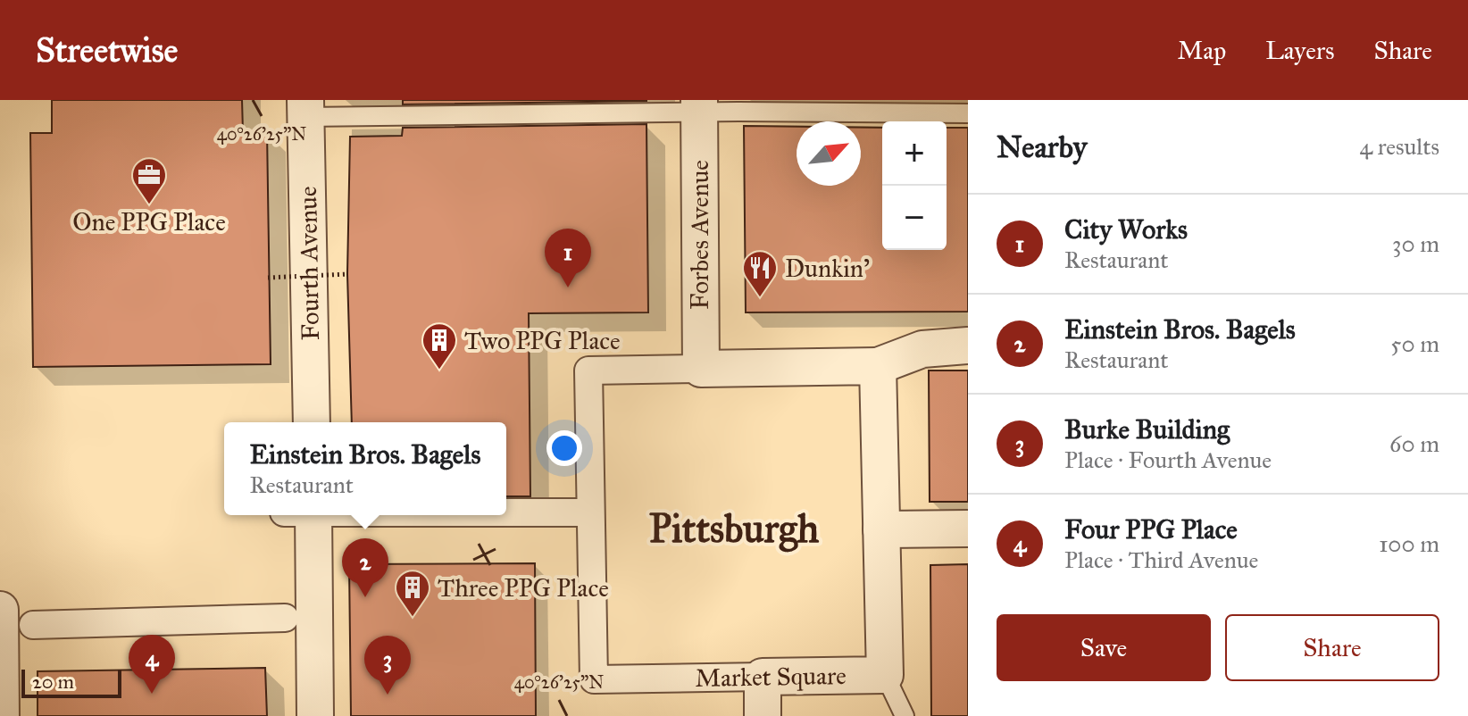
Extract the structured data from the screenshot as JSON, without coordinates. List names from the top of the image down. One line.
{"streets":{"street":["Forbes Avenue","Fourth Avenue","Market Square"]},"crossings":[["Forbes Avenue","Market Square"]],"districts":["Pittsburgh"],"places":{"office":["One PPG Place"],"restaurant":["Dunkin'"],"building":["Two PPG Place","Three PPG Place"]},"scale_bar":"20 m","north":"top right","page":{"header":"Streetwise","nav":["Map","Layers","Share"],"heading":["Nearby","4 results"],"map_buttons":["+","−"],"list":[{"mark":"1","name":"City Works","note":"Restaurant","value":"30 m"},{"mark":"2","name":"Einstein Bros. Bagels","note":"Restaurant","value":"50 m"},{"mark":"3","name":"Burke Building","note":"Place · Fourth Avenue","value":"60 m"},{"mark":"4","name":"Four PPG Place","note":"Place · Third Avenue","value":"100 m"}],"pins":["1","2","4","3"],"popup":["Einstein Bros. Bagels","Restaurant"],"buttons":["Save","Share"],"scale":"20 m"},"coordinates":["40°26'25\"N"]}
